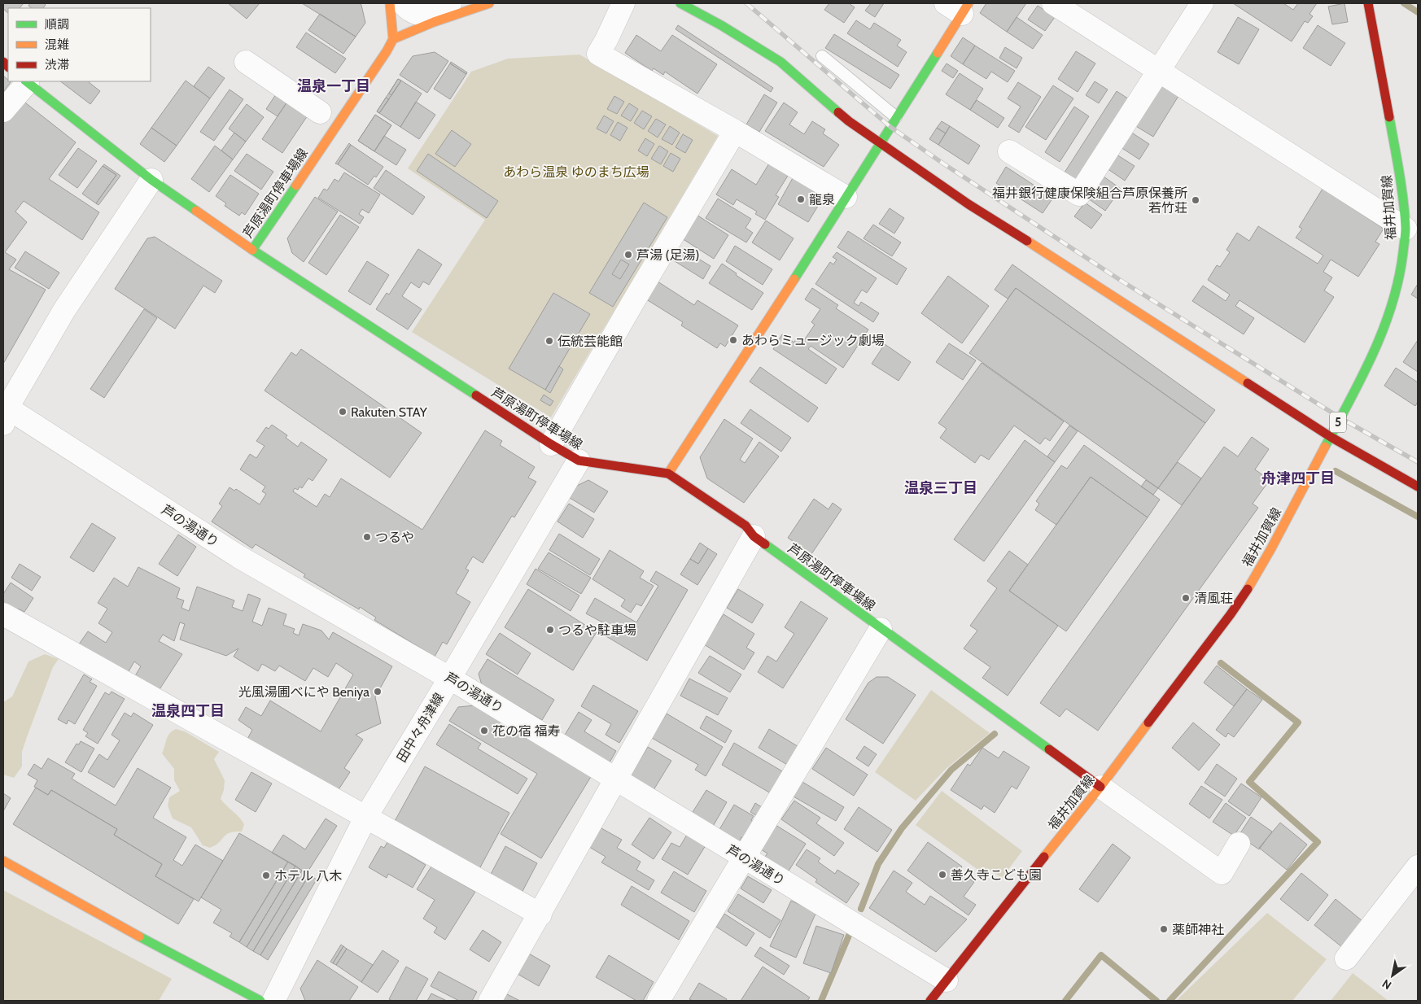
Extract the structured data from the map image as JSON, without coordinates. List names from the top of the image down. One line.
{"streets":{"main road":["芦原湯町停車場線","福井加賀線","5"],"street":["芦の湯通り","田中々舟津線"]},"crossings":[["芦原湯町停車場線","福井加賀線"],["芦原湯町停車場線","田中々舟津線"],["福井加賀線","芦の湯通り"],["芦の湯通り","田中々舟津線"]],"districts":["温泉一丁目","舟津四丁目","温泉三丁目","温泉四丁目"],"parks":["あわら温泉 ゆのまち広場"],"places":["龍泉","福井銀行健康保険組合芦原保養所 若竹荘","芦湯 (足湯)","あわらミュージック劇場","伝統芸能館","Rakuten STAY","つるや","清風荘","つるや駐車場","光風湯圃べにや Beniya","花の宿 福寿","善久寺こども園","ホテル 八木","薬師神社"],"legend":["順調","混雑","渋滞"],"north":"bottom left"}
